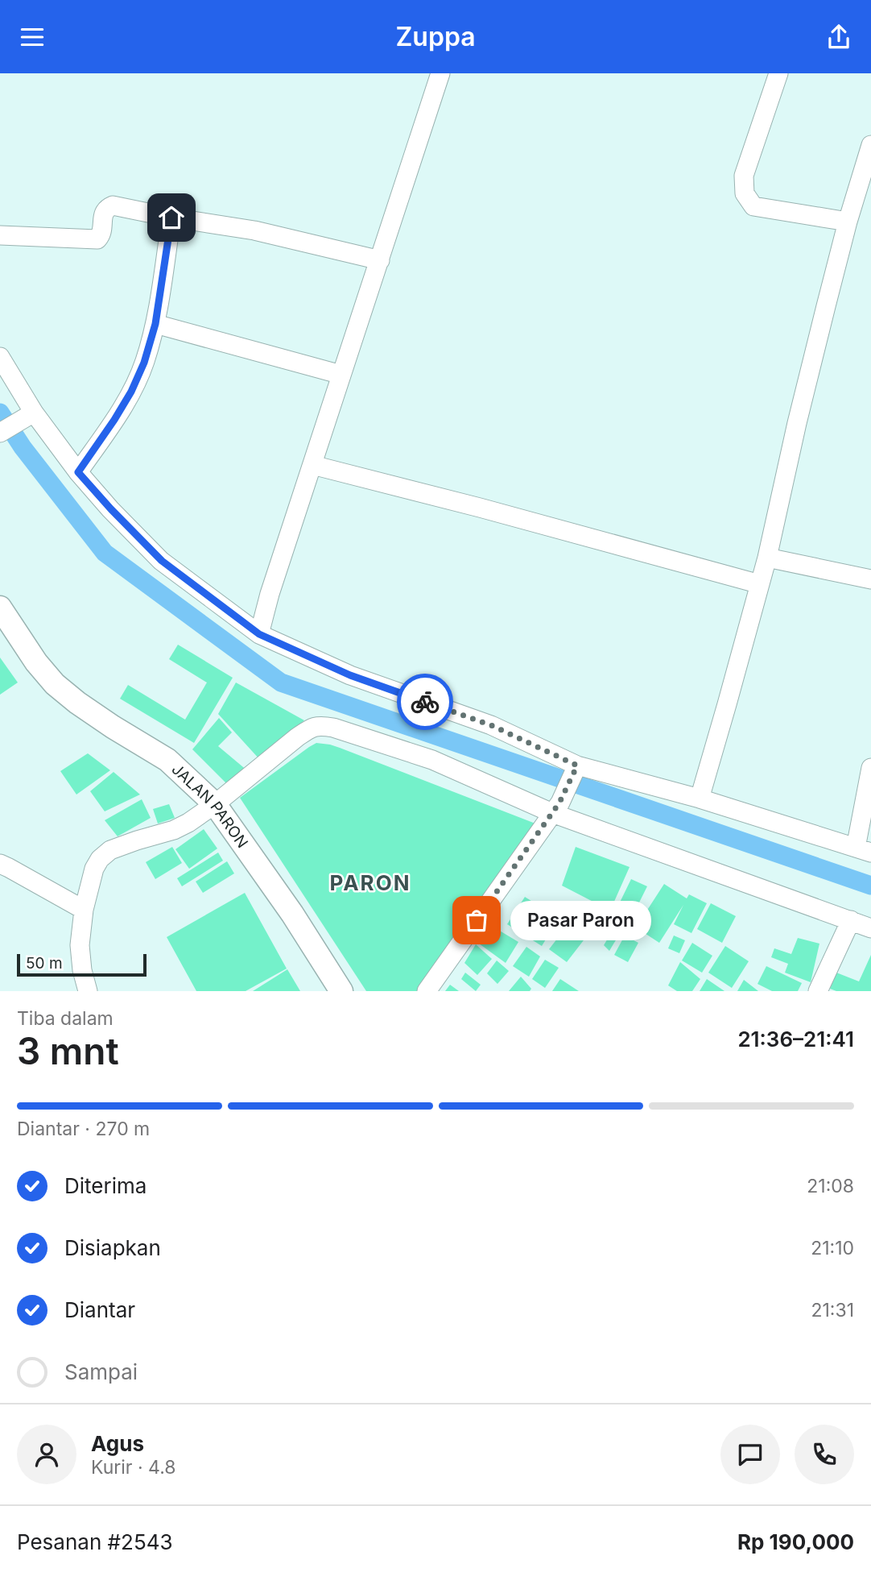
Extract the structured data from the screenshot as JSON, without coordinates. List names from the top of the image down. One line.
{"streets":{"main road":["JALAN PARON"]},"districts":["PARON"],"places":["Pasar Paron"],"scale_bar":"50 m","page":{"header":"Zuppa","bubble":"Pasar Paron","scale":"50 m","heading":["3 mnt","Tiba dalam","21:36–21:41"],"panel":["Agus","Kurir · 4.8","Pesanan #2543","Rp 190,000"],"bar":"Diantar · 270 m","list":[["Diterima","21:08"],["Disiapkan","21:10"],["Diantar","21:31"],"Sampai"]}}
